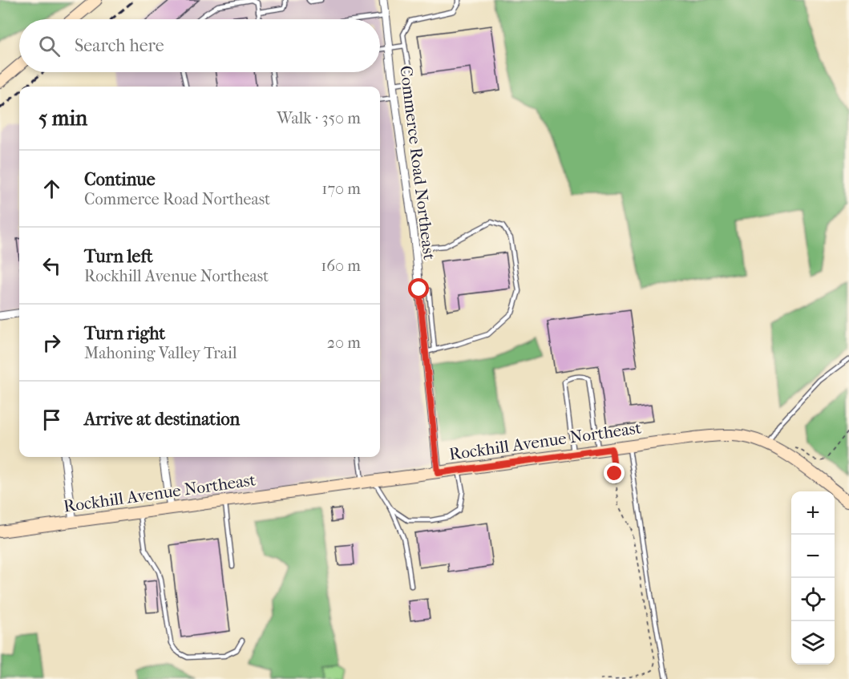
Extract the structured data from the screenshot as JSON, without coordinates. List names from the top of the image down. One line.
{"streets":{"street":["Commerce Road Northeast","Rockhill Avenue Northeast"]},"crossings":[["Commerce Road Northeast","Rockhill Avenue Northeast"]],"page":{"search":"Search here","heading":["5 min","Walk · 350 m"],"list":[["Continue","Commerce Road Northeast","170 m"],["Turn left","Rockhill Avenue Northeast","160 m"],["Turn right","Mahoning Valley Trail","20 m"],"Arrive at destination"],"map_buttons":["+","−"]}}
